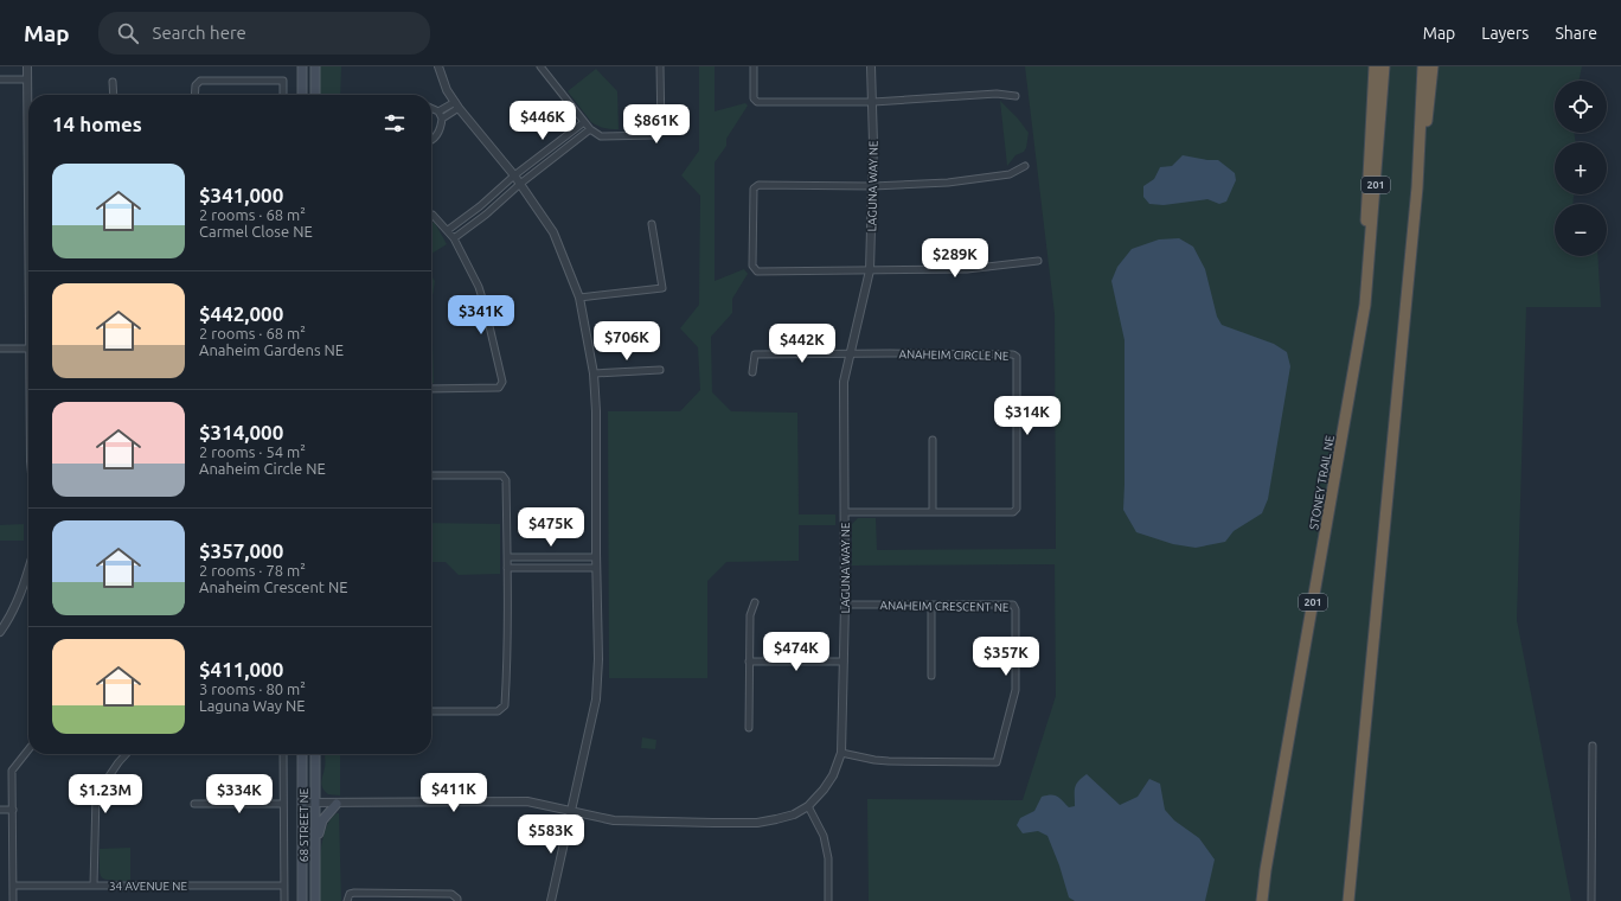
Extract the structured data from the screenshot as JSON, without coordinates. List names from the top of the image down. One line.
{"streets":{"highway":["201","STONEY TRAIL NE"],"main road":["68 STREET NE"],"street":["LAGUNA WAY NE","ANAHEIM CIRCLE NE","ANAHEIM CRESCENT NE","34 AVENUE NE"]},"crossings":[["LAGUNA WAY NE","ANAHEIM CIRCLE NE"],["LAGUNA WAY NE","ANAHEIM CRESCENT NE"],["LAGUNA WAY NE","68 STREET NE"]],"page":{"header":"Map","search":"Search here","nav":["Map","Layers","Share"],"map_buttons":["+","−"],"heading":"14 homes","price":["$446K","$861K","$289K","$341K","$706K","$442K","$314K","$475K","$474K","$357K","$411K","$1.23M","$334K","$583K"],"list":[{"name":"$341,000","note":"2 rooms · 68 m² · Carmel Close NE"},{"name":"$442,000","note":"2 rooms · 68 m² · Anaheim Gardens NE"},{"name":"$314,000","note":"2 rooms · 54 m² · Anaheim Circle NE"},{"name":"$357,000","note":"2 rooms · 78 m² · Anaheim Crescent NE"},{"name":"$411,000","note":"3 rooms · 80 m² · Laguna Way NE"}]}}
